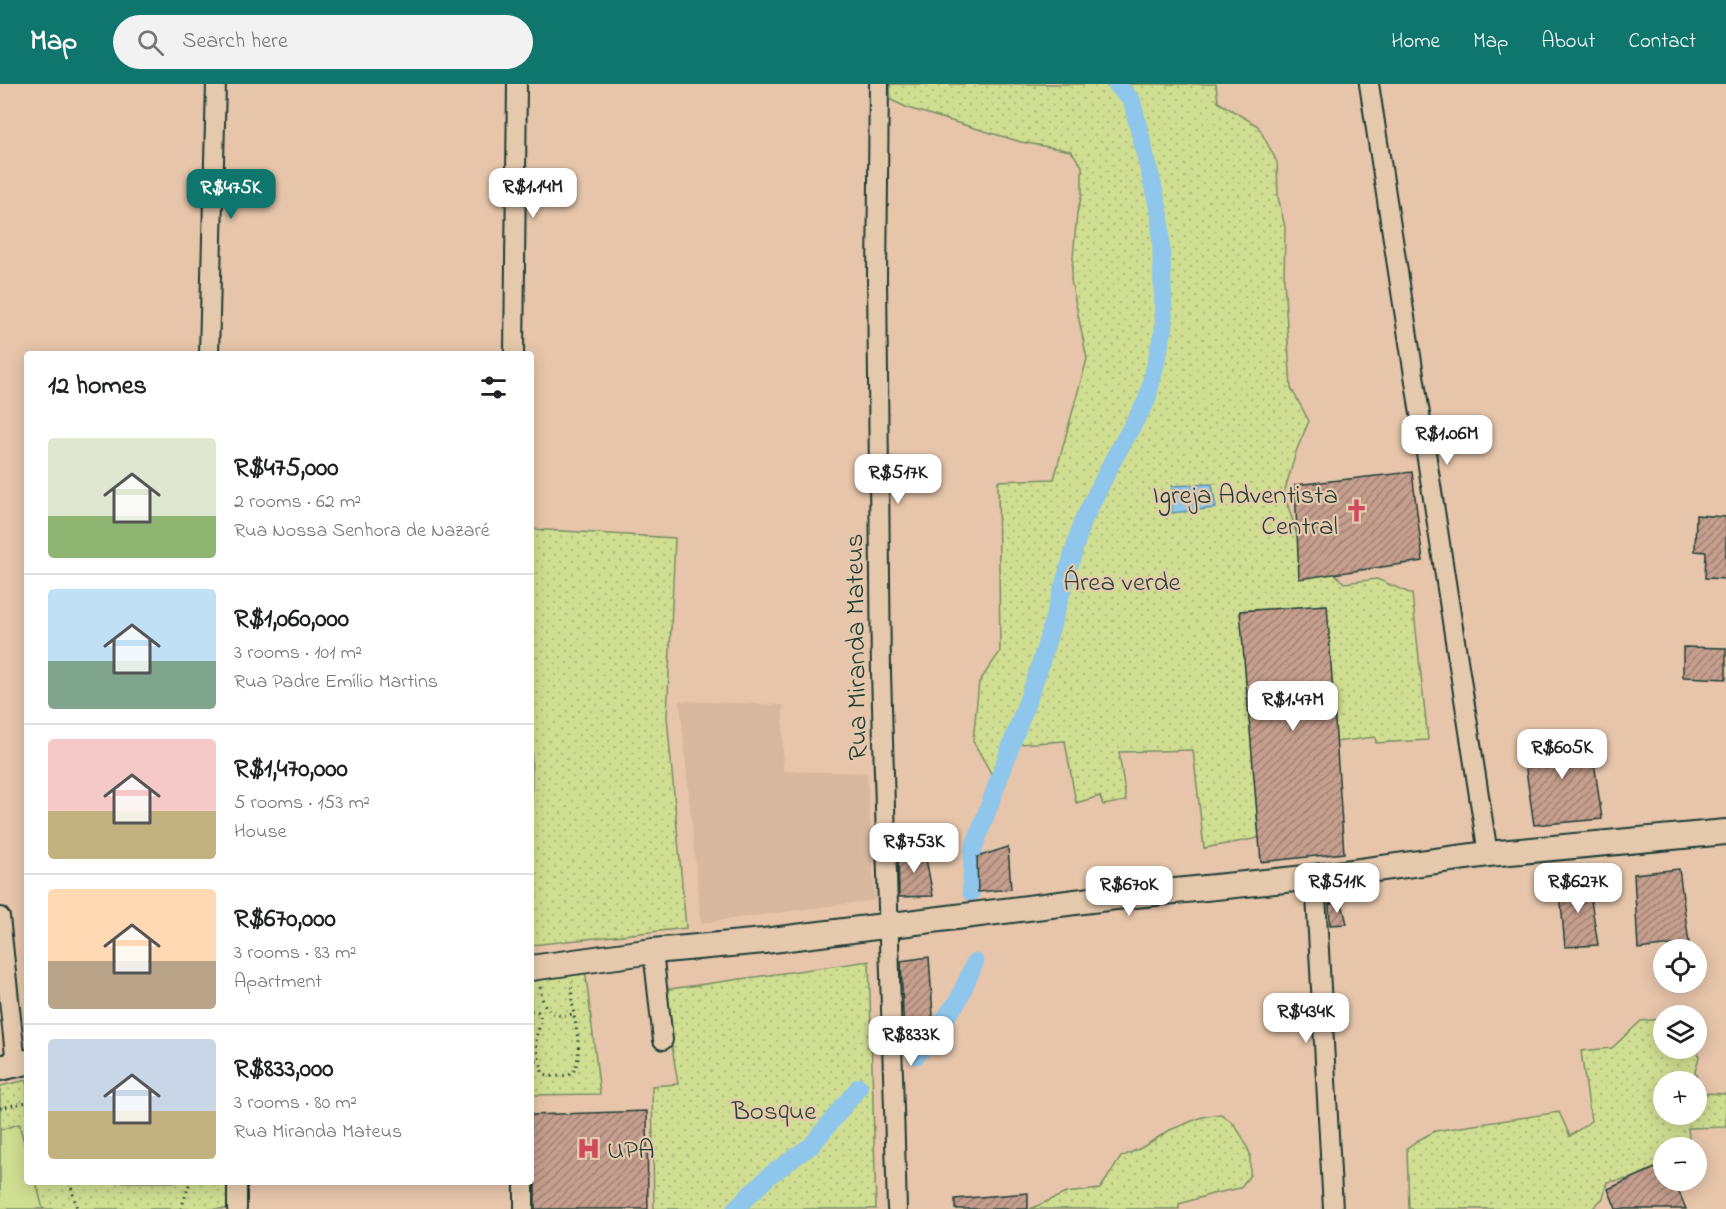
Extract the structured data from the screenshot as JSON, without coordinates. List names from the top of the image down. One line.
{"streets":{"street":["Rua Miranda Mateus"]},"parks":["Área verde","Bosque"],"places":{"church":["Igreja Adventista Central"],"hospital":["UPA"]},"page":{"header":"Map","search":"Search here","nav":["Home","Map","About","Contact"],"price":["R$1.14M","R$475K","R$1.06M","R$517K","R$1.47M","R$605K","R$753K","R$511K","R$627K","R$670K","R$434K","R$833K"],"heading":"12 homes","list":[{"name":"R$475,000","note":"2 rooms · 62 m² · Rua Nossa Senhora de Nazaré"},{"name":"R$1,060,000","note":"3 rooms · 101 m² · Rua Padre Emílio Martins"},{"name":"R$1,470,000","note":"5 rooms · 153 m² · House"},{"name":"R$670,000","note":"3 rooms · 83 m² · Apartment"},{"name":"R$833,000","note":"3 rooms · 80 m² · Rua Miranda Mateus"}],"map_buttons":["+","−"]}}
